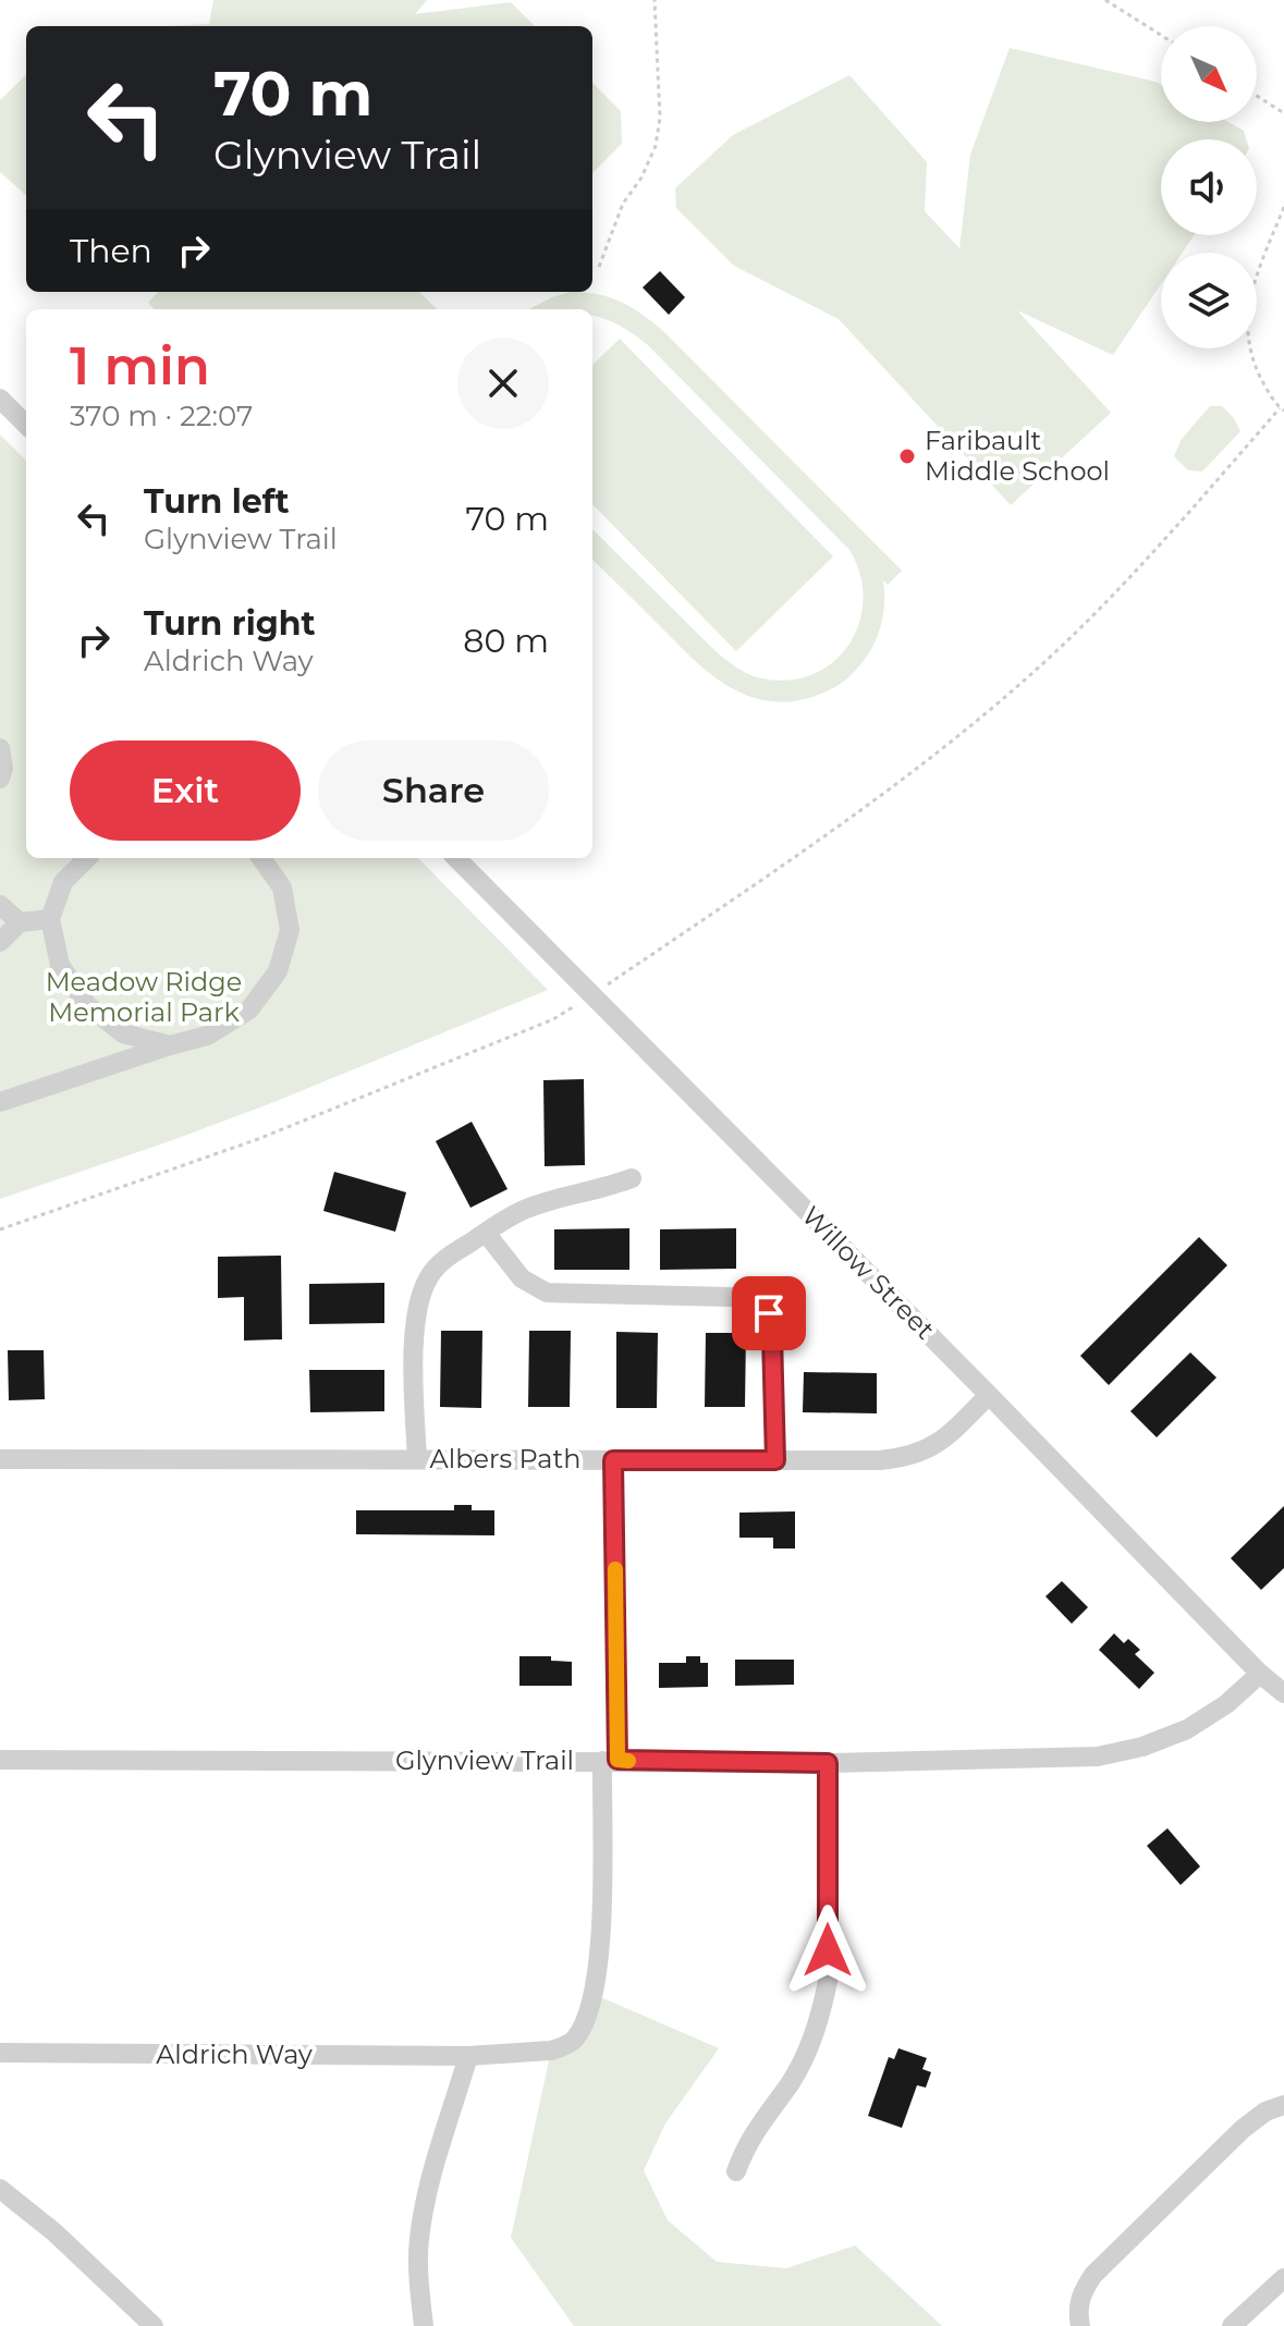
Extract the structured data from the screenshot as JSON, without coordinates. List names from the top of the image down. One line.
{"streets":{"street":["Willow Street","Albers Path","Glynview Trail","Aldrich Way"]},"crossings":[["Willow Street","Albers Path"],["Willow Street","Glynview Trail"],["Albers Path","Aldrich Way"],["Glynview Trail","Aldrich Way"]],"parks":["Meadow Ridge Memorial Park"],"places":["Faribault Middle School"],"north":"bottom right","page":{"turn":["70 m","Glynview Trail"],"then":"Then","heading":["1 min","370 m · 22:07"],"list":[{"name":"Turn left","note":"Glynview Trail","value":"70 m"},{"name":"Turn right","note":"Aldrich Way","value":"80 m"}],"buttons":["Exit","Share"]}}
